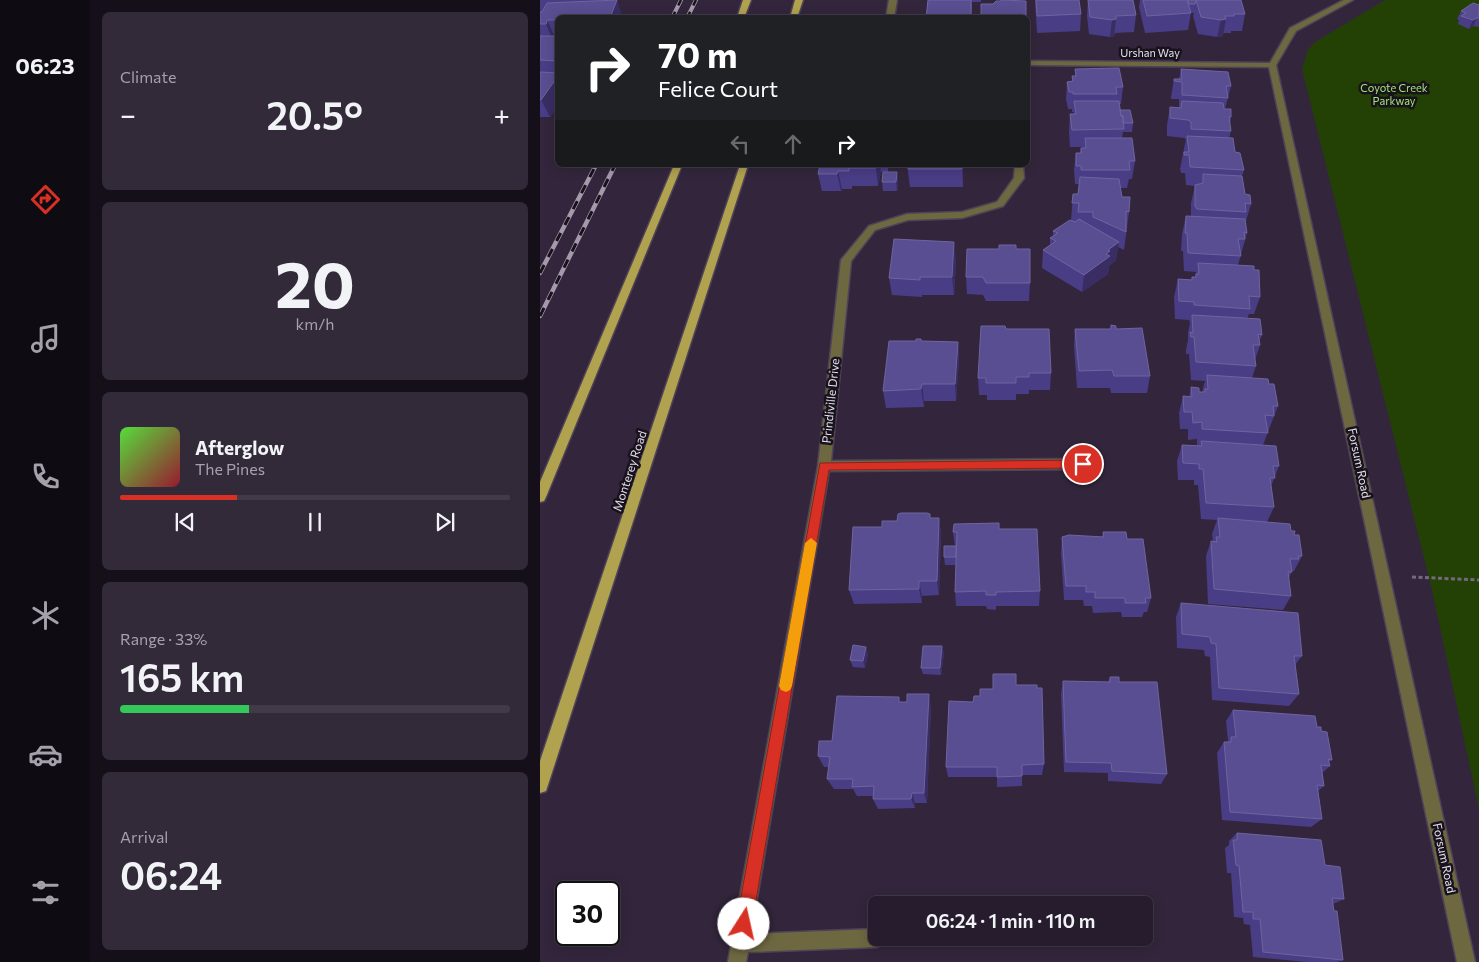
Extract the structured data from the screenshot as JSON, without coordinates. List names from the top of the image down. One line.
{"streets":{"main road":["Monterey Road"],"street":["Urshan Way","Prindiville Drive","Forsum Road"]},"crossings":[["Urshan Way","Forsum Road"]],"parks":["Coyote Creek Parkway"],"page":{"tabs":"06:23","tile":["Climate",["20","km/h"],["Range · 33%","165 km"],["Arrival","06:24"]],"turn":["70 m","Felice Court"],"heat":["−","20.5°","+"],"song":["Afterglow","The Pines"],"limit":"30","trip":"06:24 · 1 min · 110 m"}}
